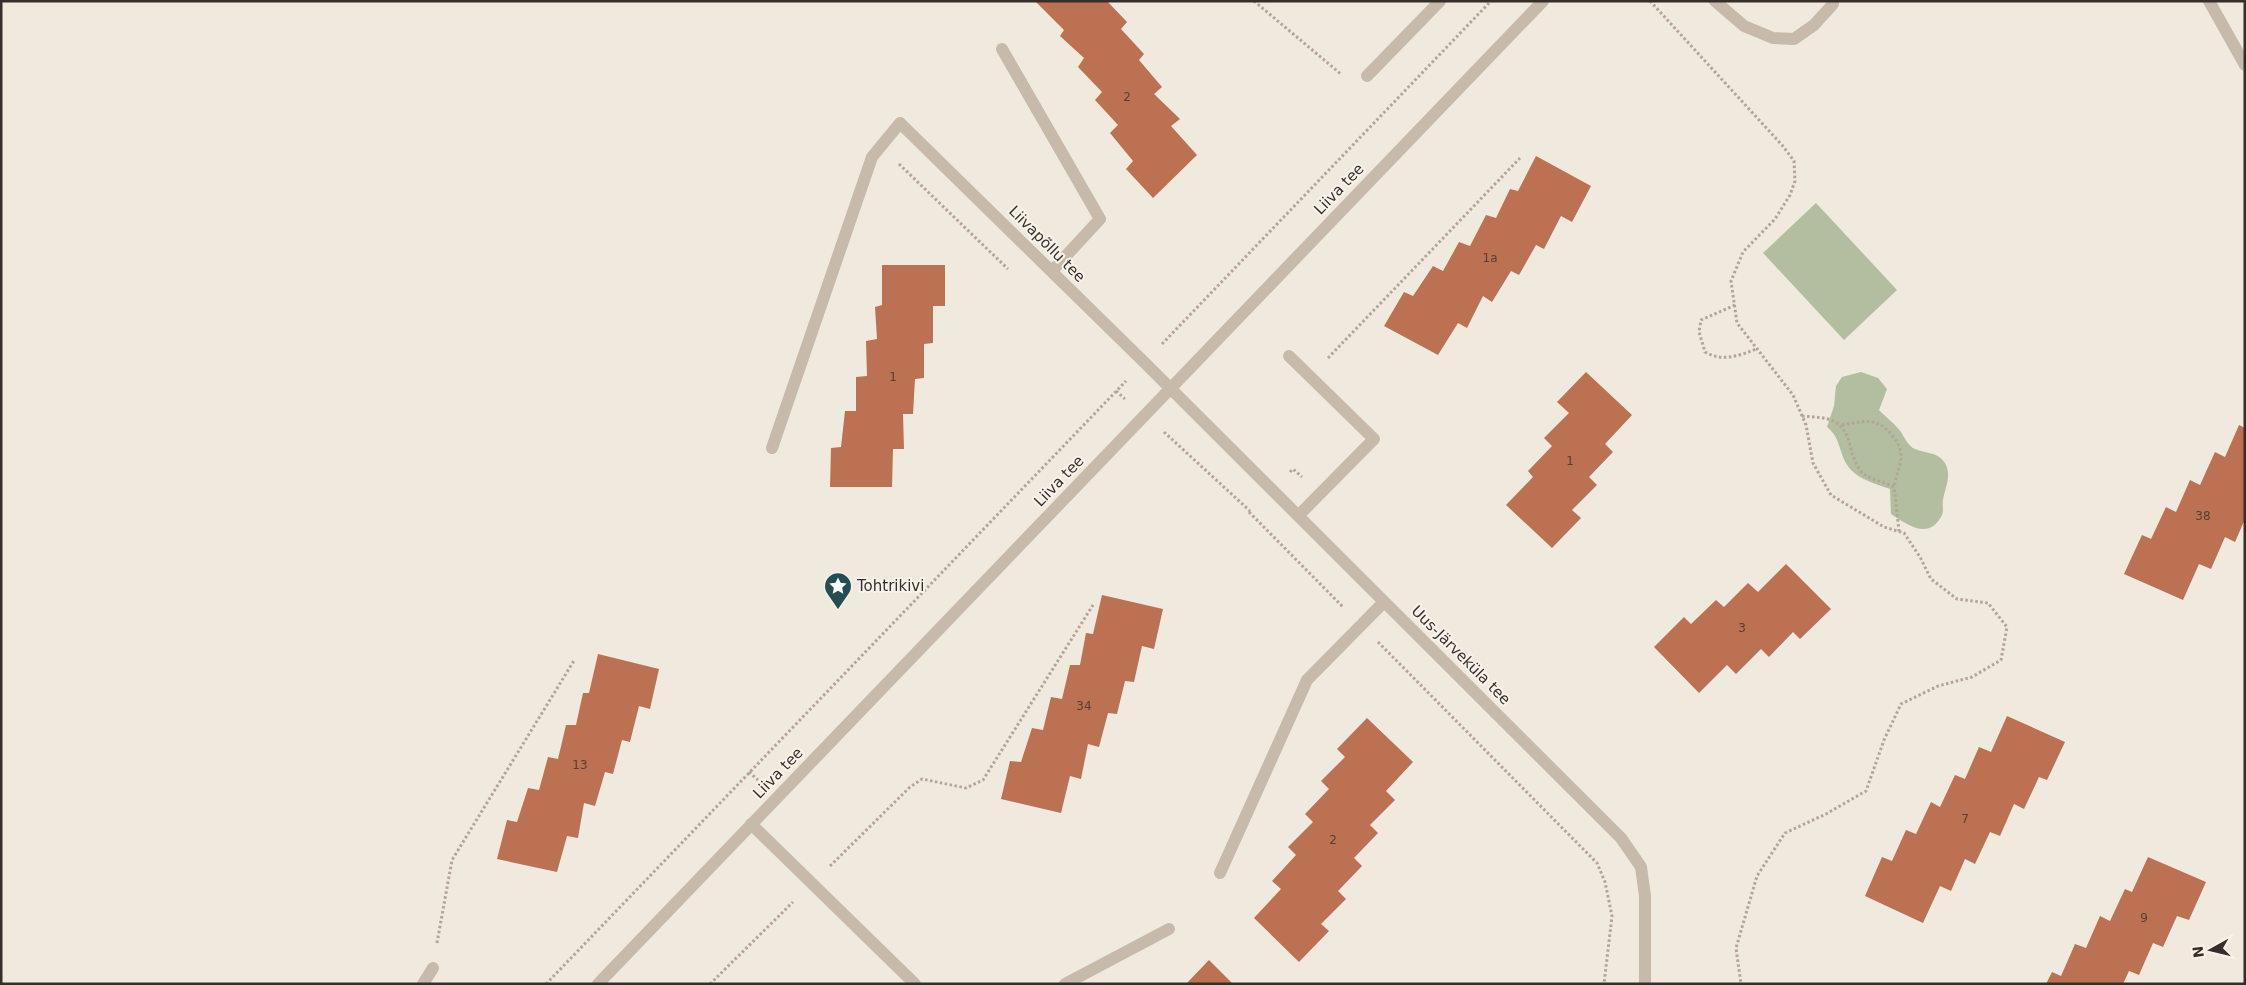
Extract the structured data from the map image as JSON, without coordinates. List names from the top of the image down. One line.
{"streets":{"street":["Liiva tee","Liivapõllu tee","Uus-Järveküla tee"]},"crossings":[["Liiva tee","Liivapõllu tee"],["Liiva tee","Uus-Järveküla tee"],["Liivapõllu tee","Uus-Järveküla tee"]],"places":{"place":["Tohtrikivi"]},"house_numbers":["2","1a","1","1","38","3","34","13","7","2","9"],"north":"left"}
